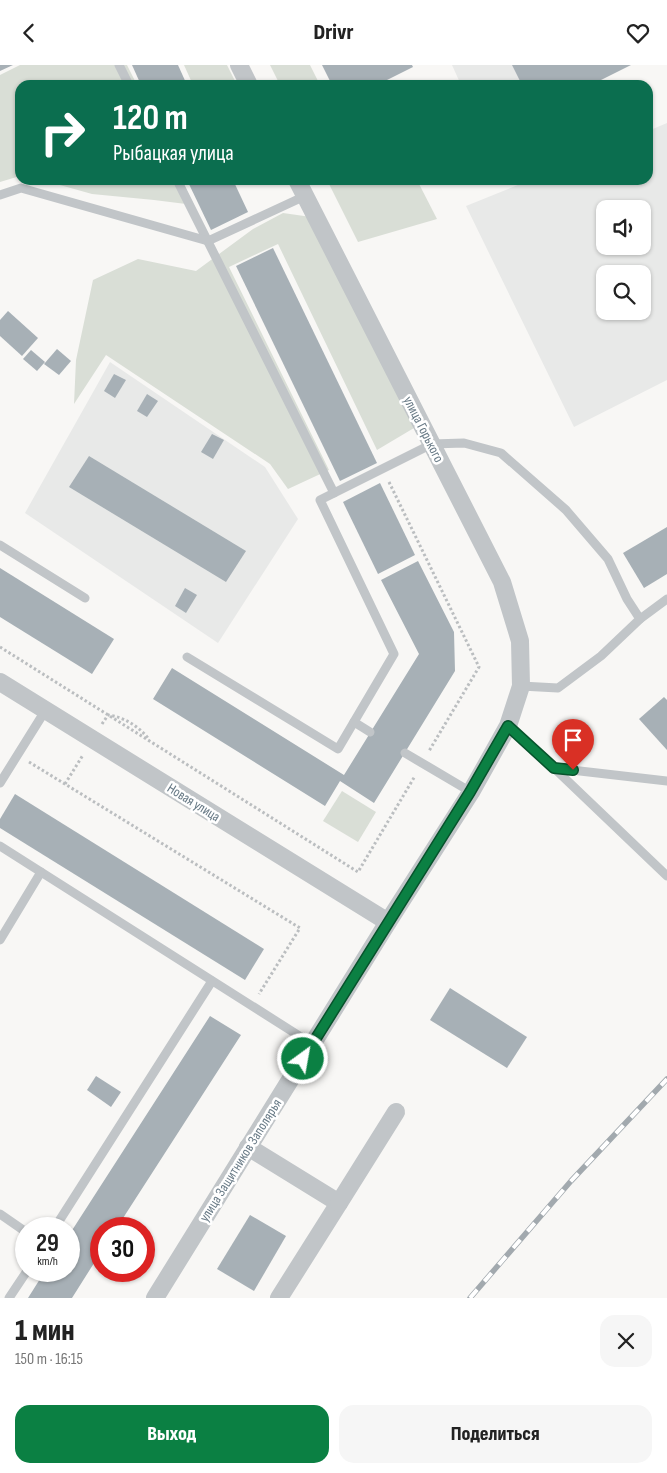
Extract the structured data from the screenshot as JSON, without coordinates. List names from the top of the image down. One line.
{"streets":{"street":["улица Горького","Новая улица","улица Защитников Заполярья"]},"crossings":[["улица Горького","улица Защитников Заполярья"],["Новая улица","улица Защитников Заполярья"]],"page":{"header":"Drivr","turn":["120 m","Рыбацкая улица"],"speed":"29 km/h","limit":"30","heading":["1 мин","150 m · 16:15"],"buttons":["Выход","Поделиться"]}}
